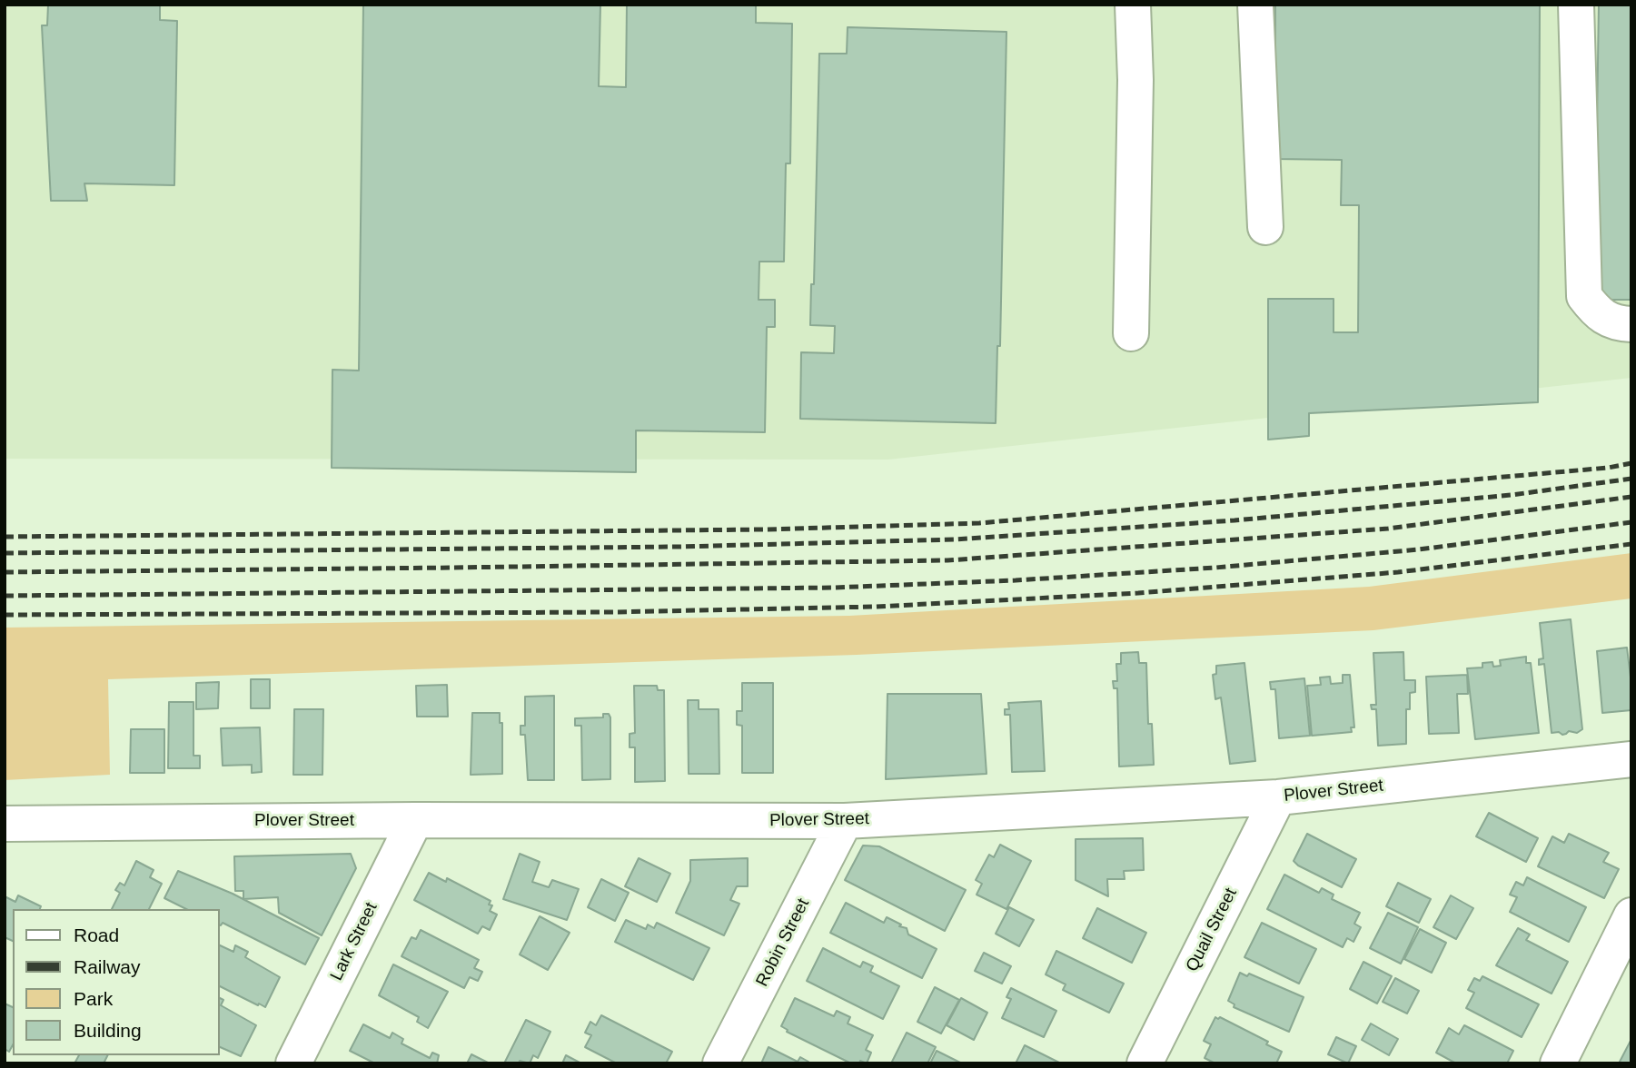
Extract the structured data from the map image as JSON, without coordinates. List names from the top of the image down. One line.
{"streets":{"street":["Plover Street","Quail Street","Lark Street","Robin Street"]},"crossings":[["Plover Street","Quail Street"],["Plover Street","Lark Street"],["Plover Street","Robin Street"]],"legend":["Road","Railway","Park","Building"]}
